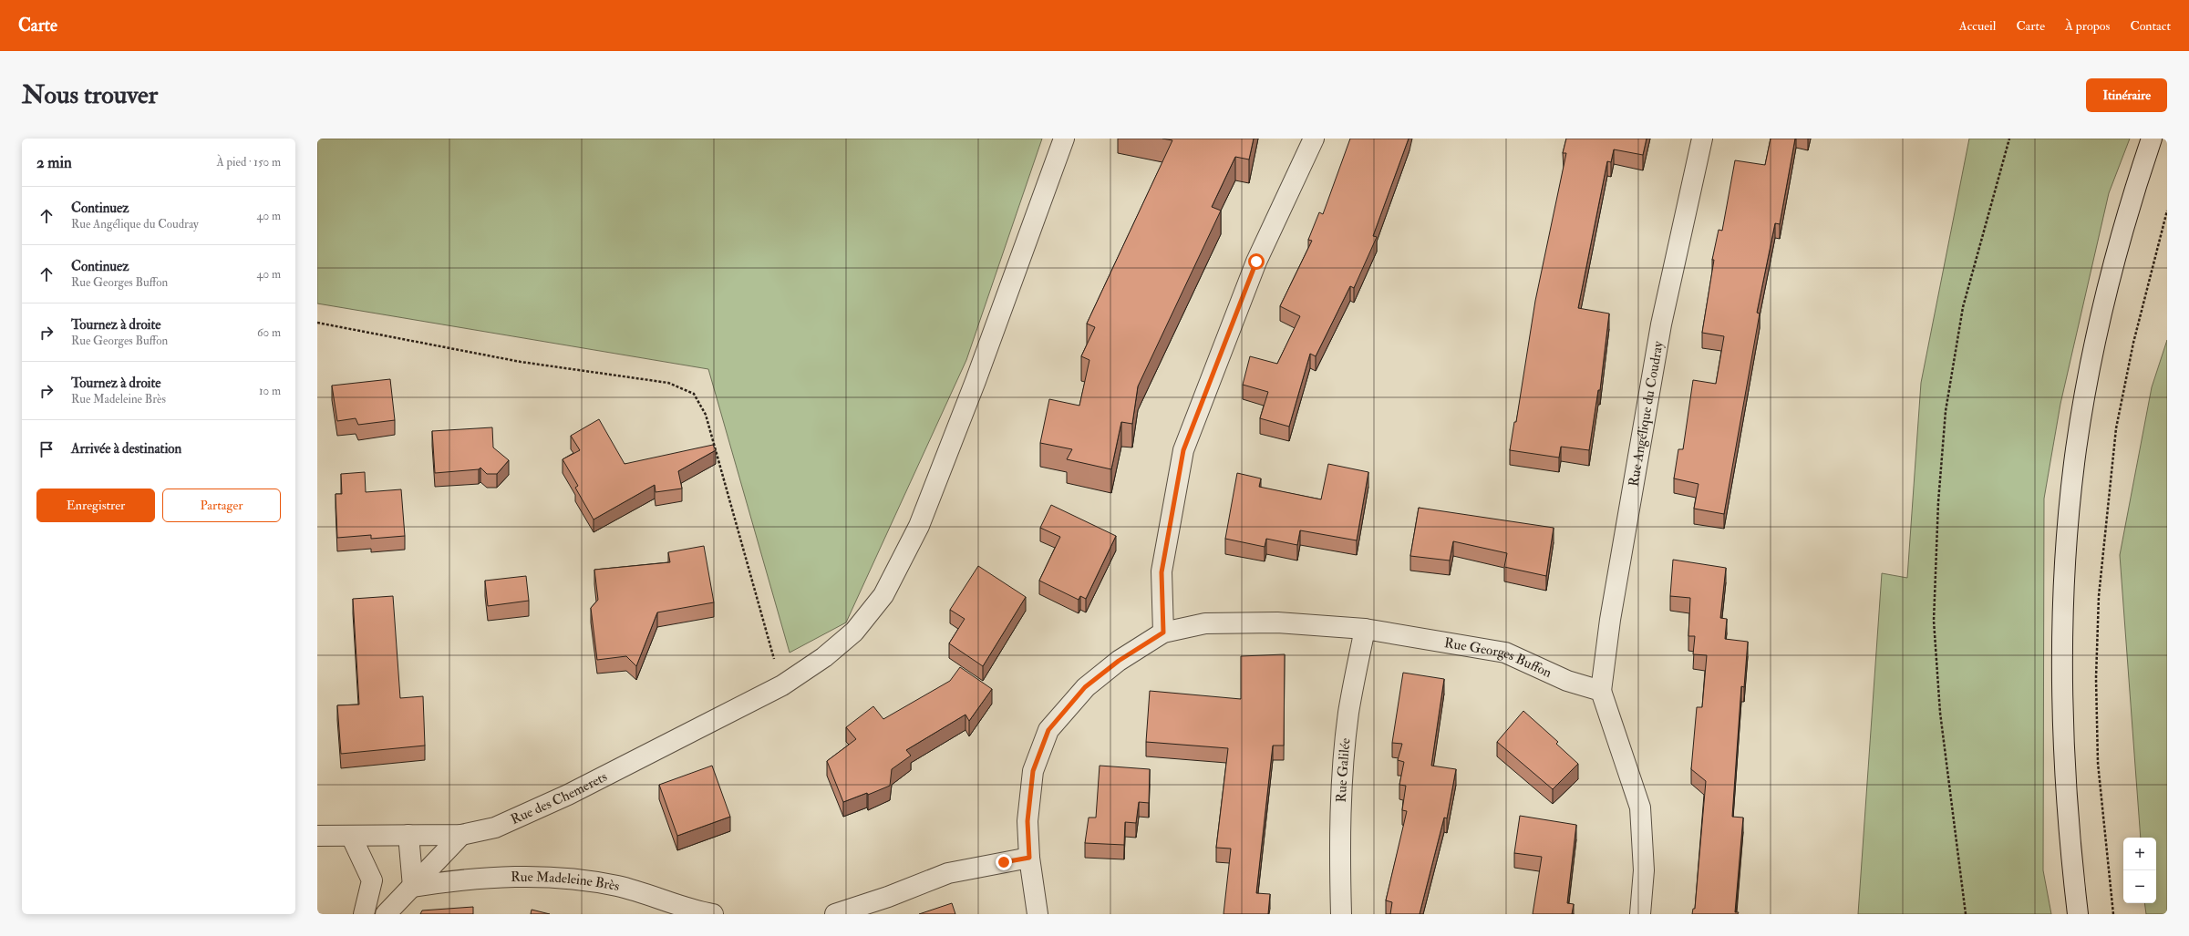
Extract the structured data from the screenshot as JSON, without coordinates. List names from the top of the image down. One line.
{"streets":{"street":["Rue Angélique du Coudray","Rue Georges Buffon","Rue Galilée","Rue des Chemerets","Rue Madeleine Brès"]},"crossings":[["Rue Angélique du Coudray","Rue Georges Buffon"],["Rue Georges Buffon","Rue Galilée"]],"page":{"header":"Carte","nav":["Accueil","Carte","À propos","Contact"],"buttons":["Itinéraire",["Enregistrer","Partager"]],"title":"Nous trouver","heading":["2 min","À pied · 150 m"],"list":[["Continuez","Rue Angélique du Coudray","40 m"],["Continuez","Rue Georges Buffon","40 m"],["Tournez à droite","Rue Georges Buffon","60 m"],["Tournez à droite","Rue Madeleine Brès","10 m"],"Arrivée à destination"],"map_buttons":["+","−"]}}
